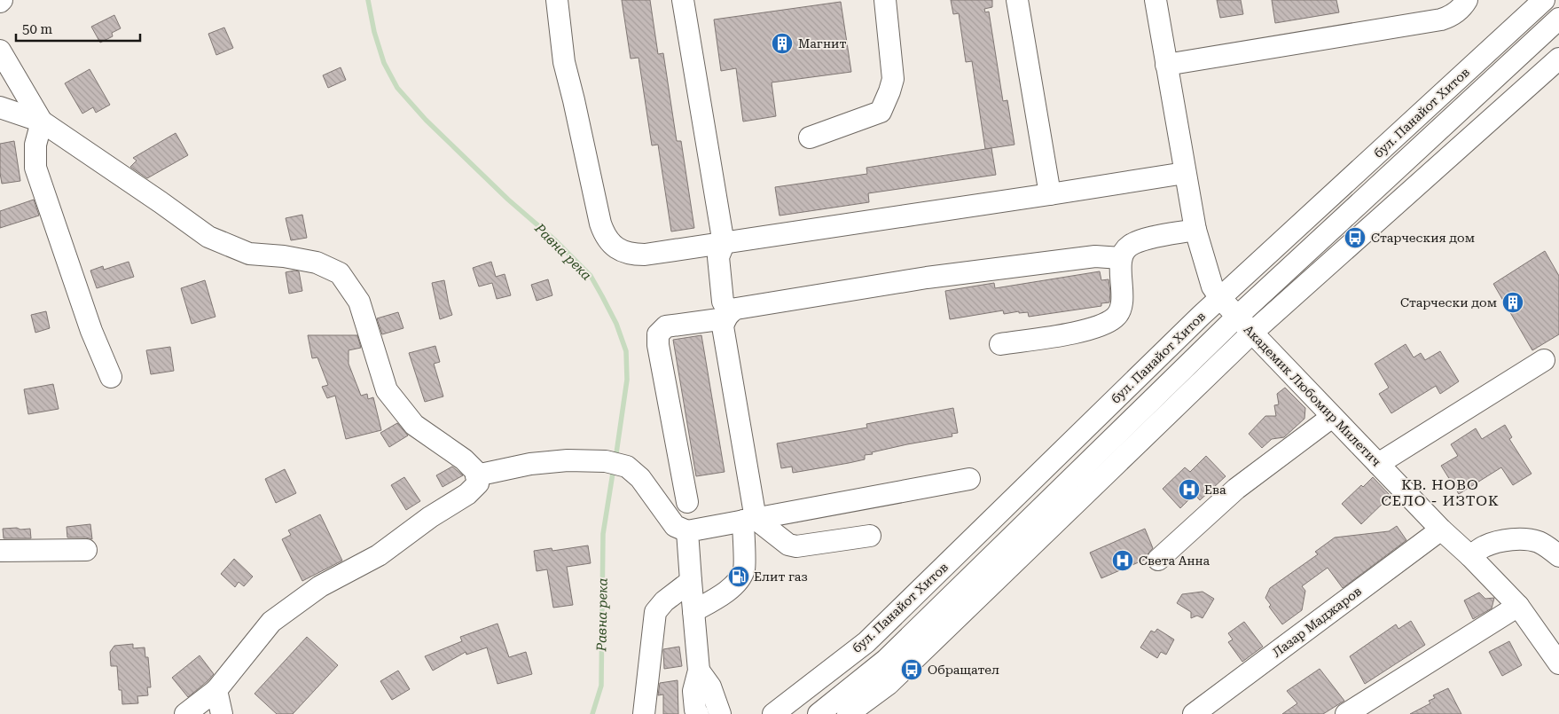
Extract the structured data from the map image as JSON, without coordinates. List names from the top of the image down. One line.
{"streets":{"street":["бул. Панайот Хитов","Академик Любомир Милетич","Лазар Маджаров"]},"crossings":[["бул. Панайот Хитов","Академик Любомир Милетич"],["Академик Любомир Милетич","Лазар Маджаров"]],"districts":["КВ. НОВО СЕЛО - ИЗТОК"],"water":["Равна река"],"places":{"building":["Магнит","Старчески дом"],"bus stop":["Старческия дом","Обращател"],"hospital":["Ева","Света Анна"],"fuel station":["Елит газ"]},"scale_bar":"50 m"}
